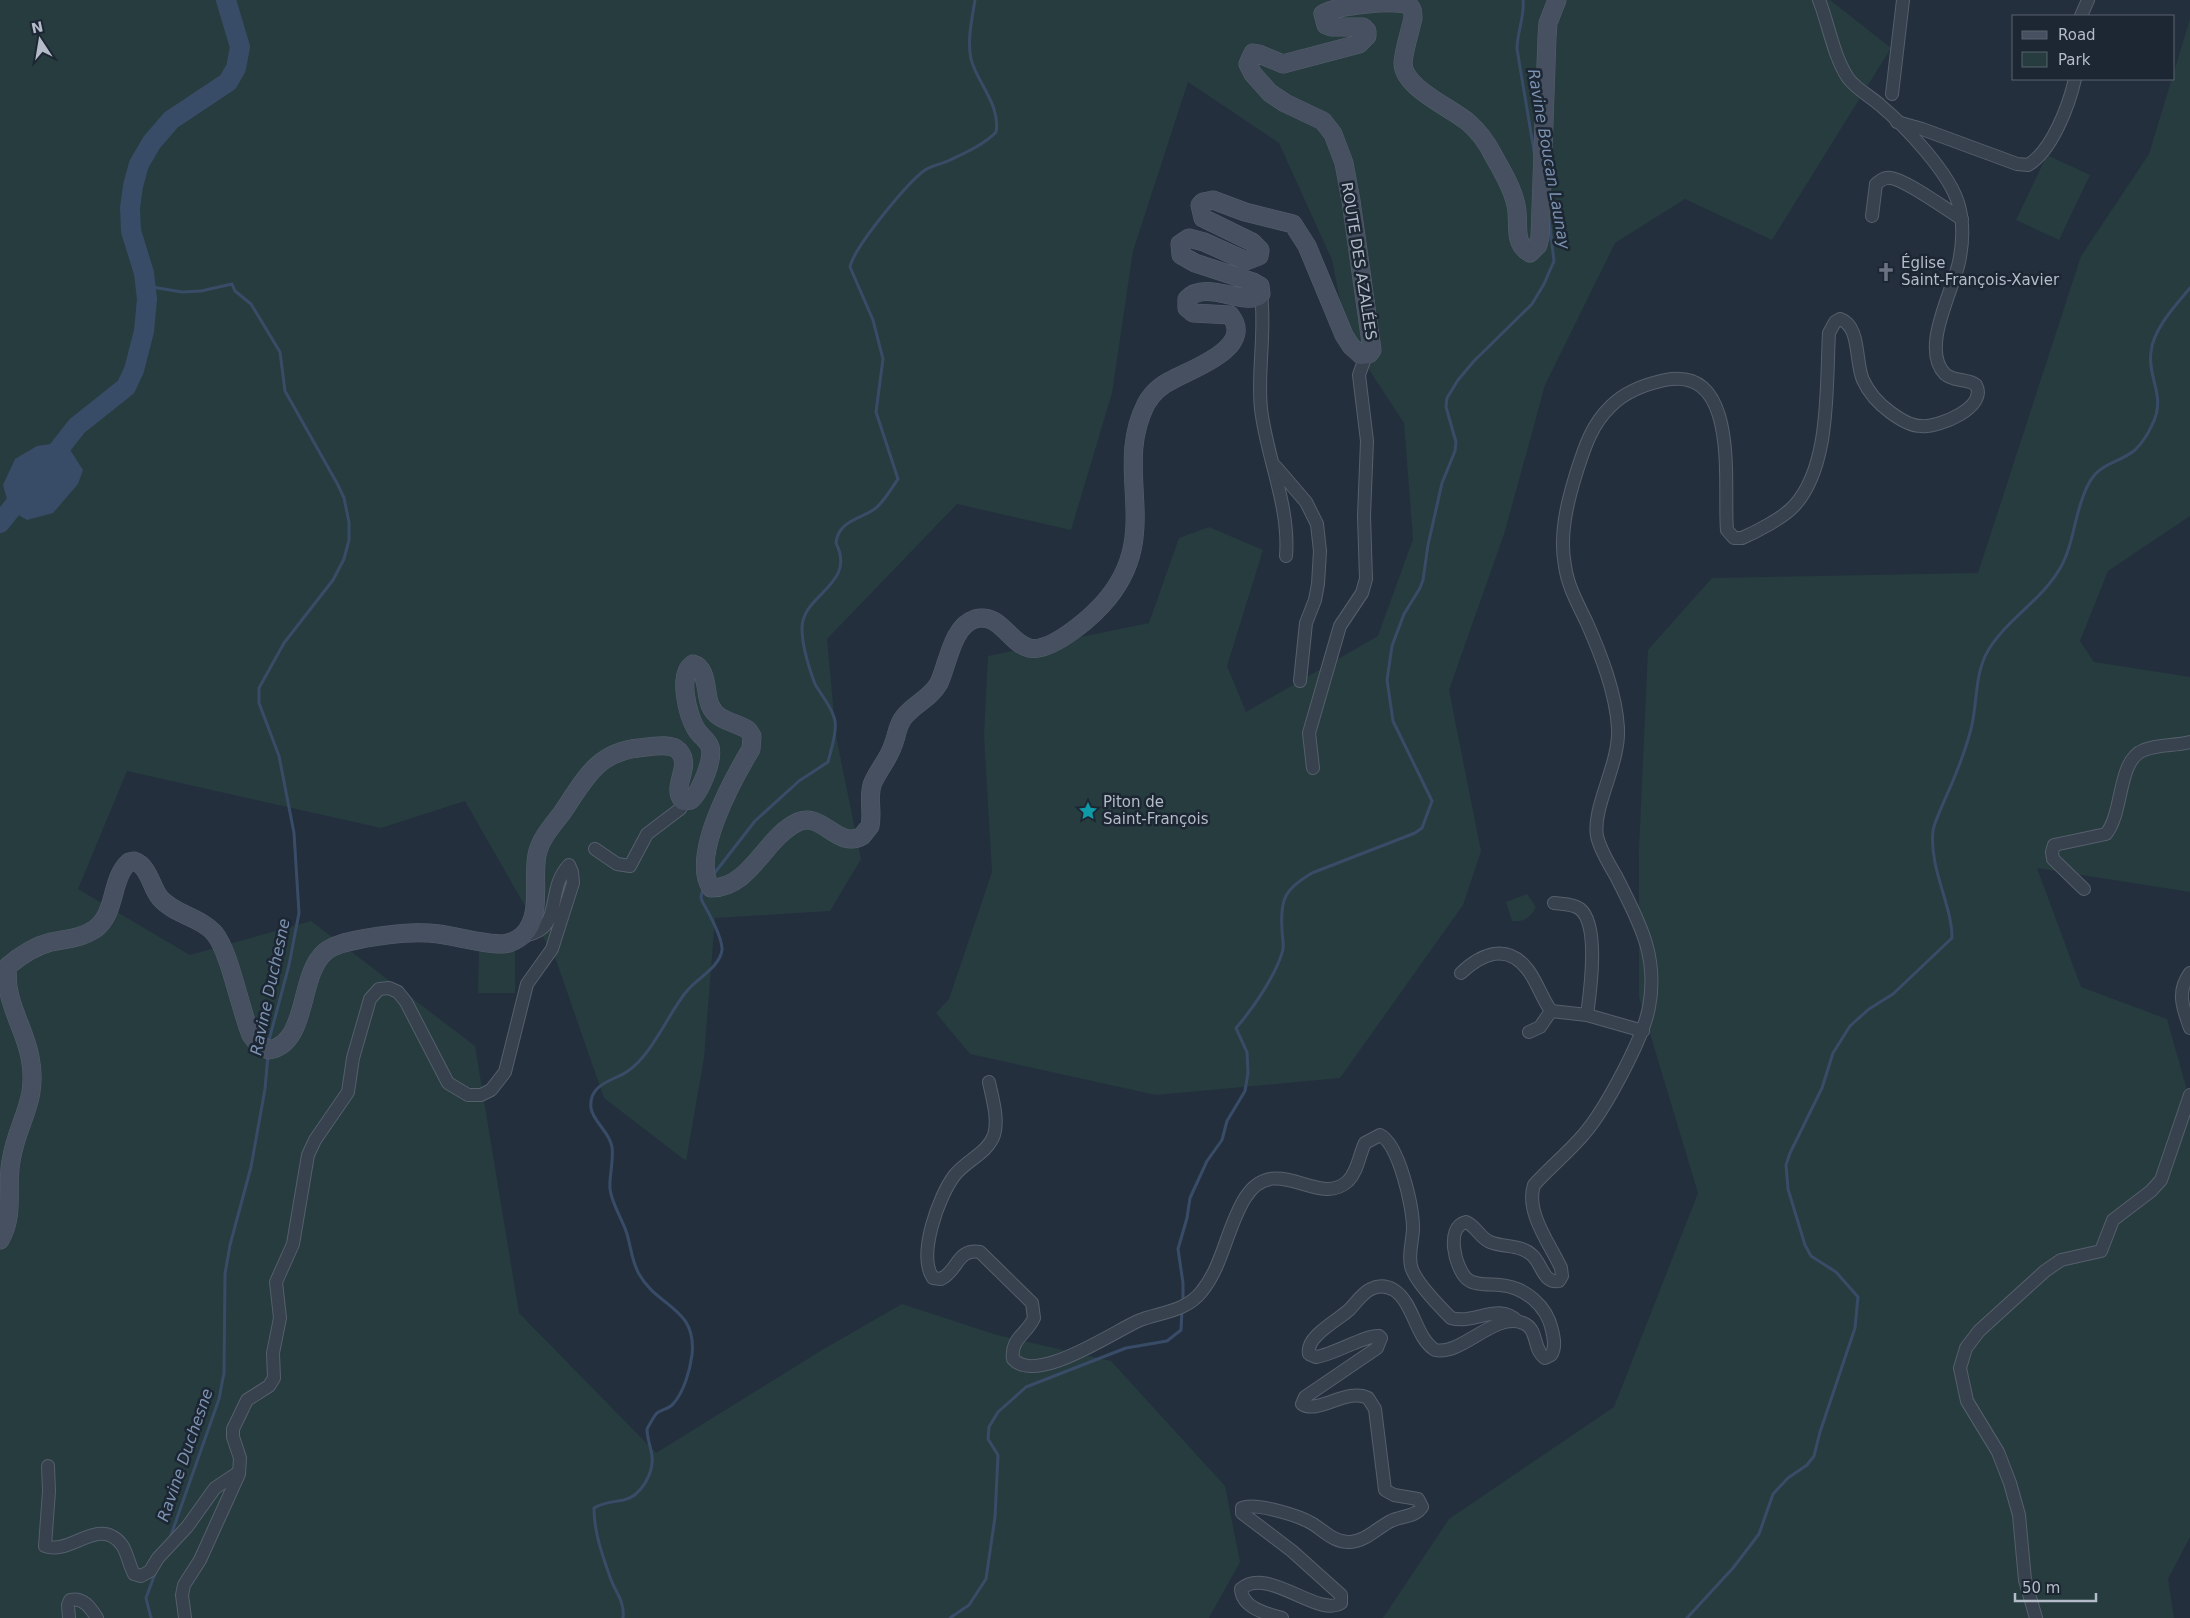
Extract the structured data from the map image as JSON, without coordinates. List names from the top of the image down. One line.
{"streets":{"main road":["ROUTE DES AZALÉES"]},"water":["Ravine Boucan Launay","Ravine Duchesne"],"places":{"church":["Église Saint-François-Xavier"],"place":["Piton de Saint-François"]},"legend":["Road","Park"],"scale_bar":"50 m","north":"top"}
